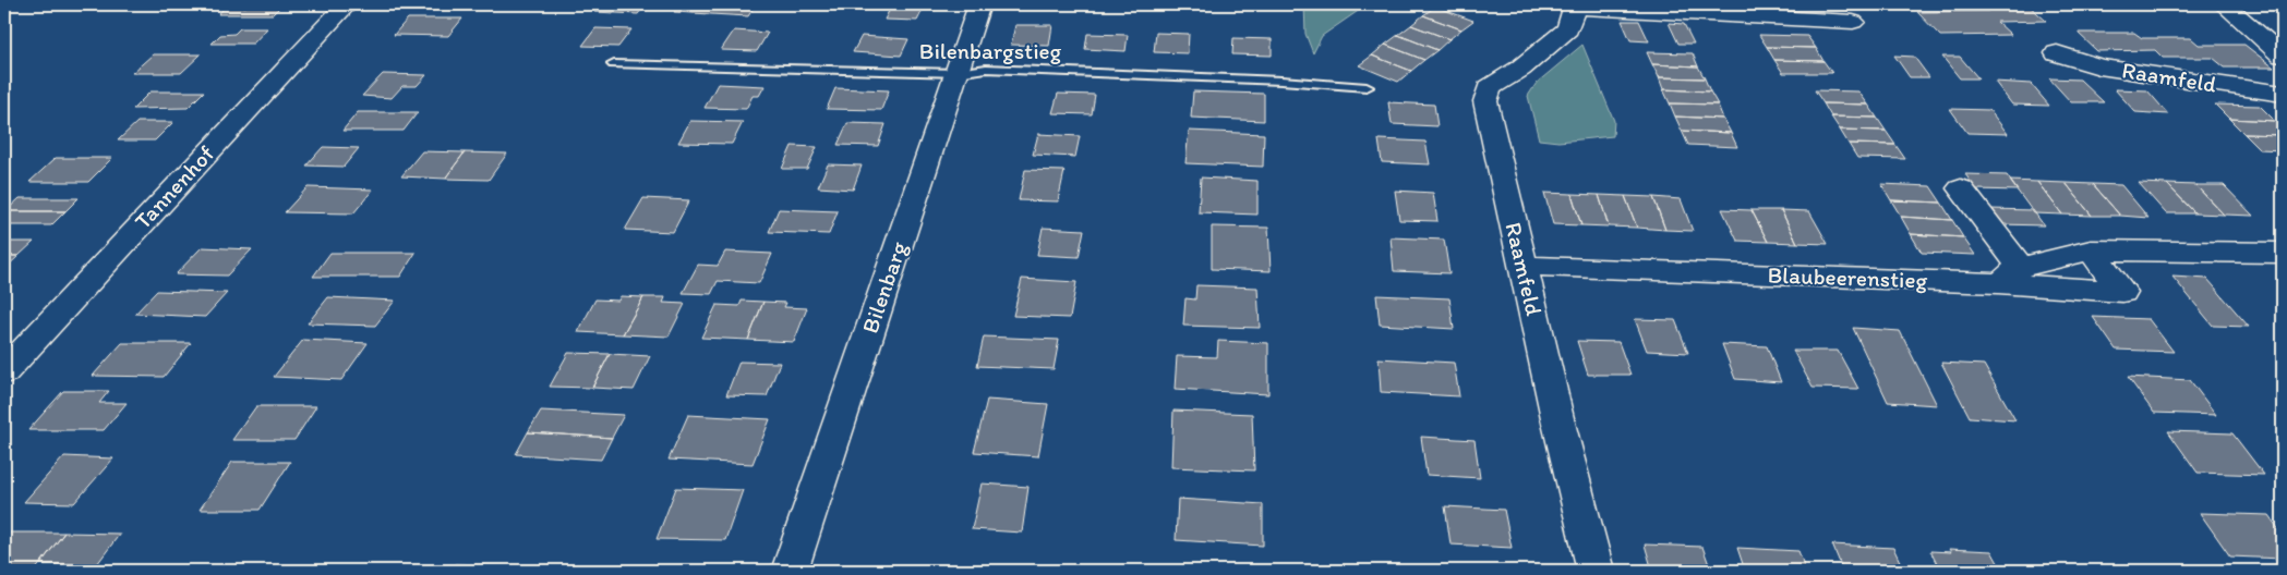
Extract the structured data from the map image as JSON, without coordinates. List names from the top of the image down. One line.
{"streets":{"street":["Raamfeld","Tannenhof","Blaubeerenstieg","Bilenbarg"],"lane":["Bilenbargstieg"]},"crossings":[["Bilenbargstieg","Bilenbarg"],["Raamfeld","Blaubeerenstieg"]]}
